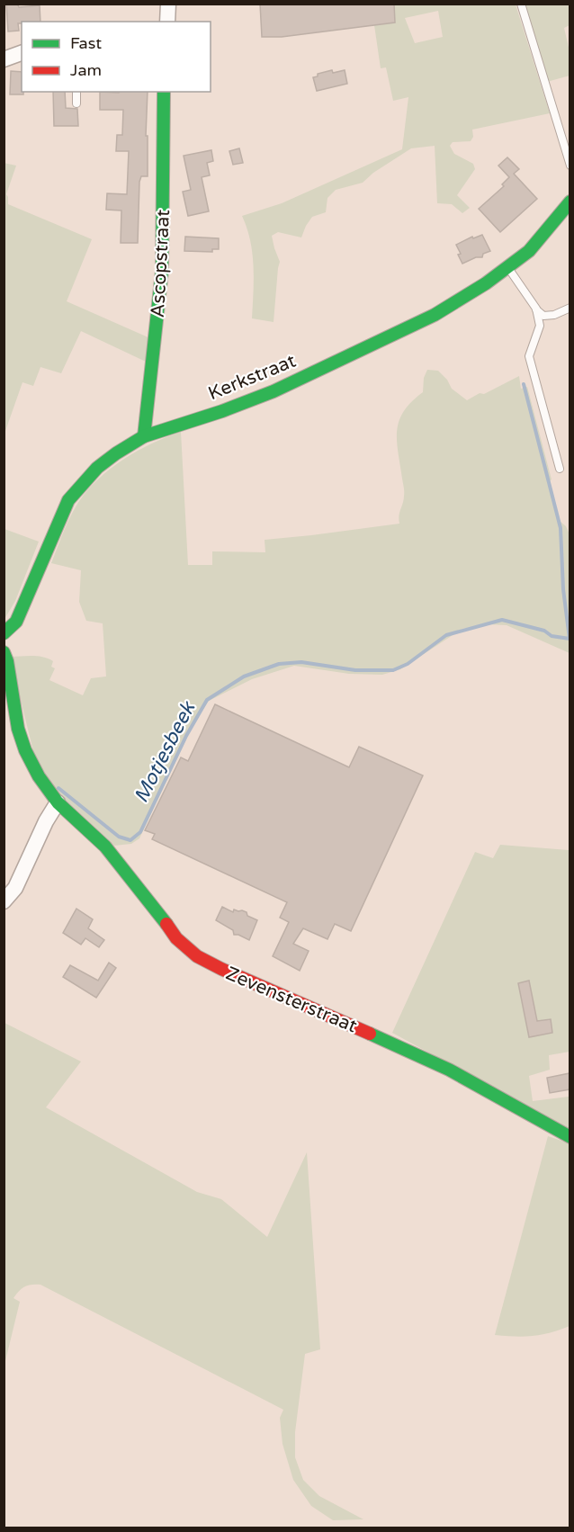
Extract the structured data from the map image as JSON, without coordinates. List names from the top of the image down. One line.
{"streets":{"street":["Ascopstraat","Kerkstraat","Zevensterstraat"]},"crossings":[["Ascopstraat","Kerkstraat"]],"water":["Motjesbeek"],"legend":["Fast","Jam"]}
